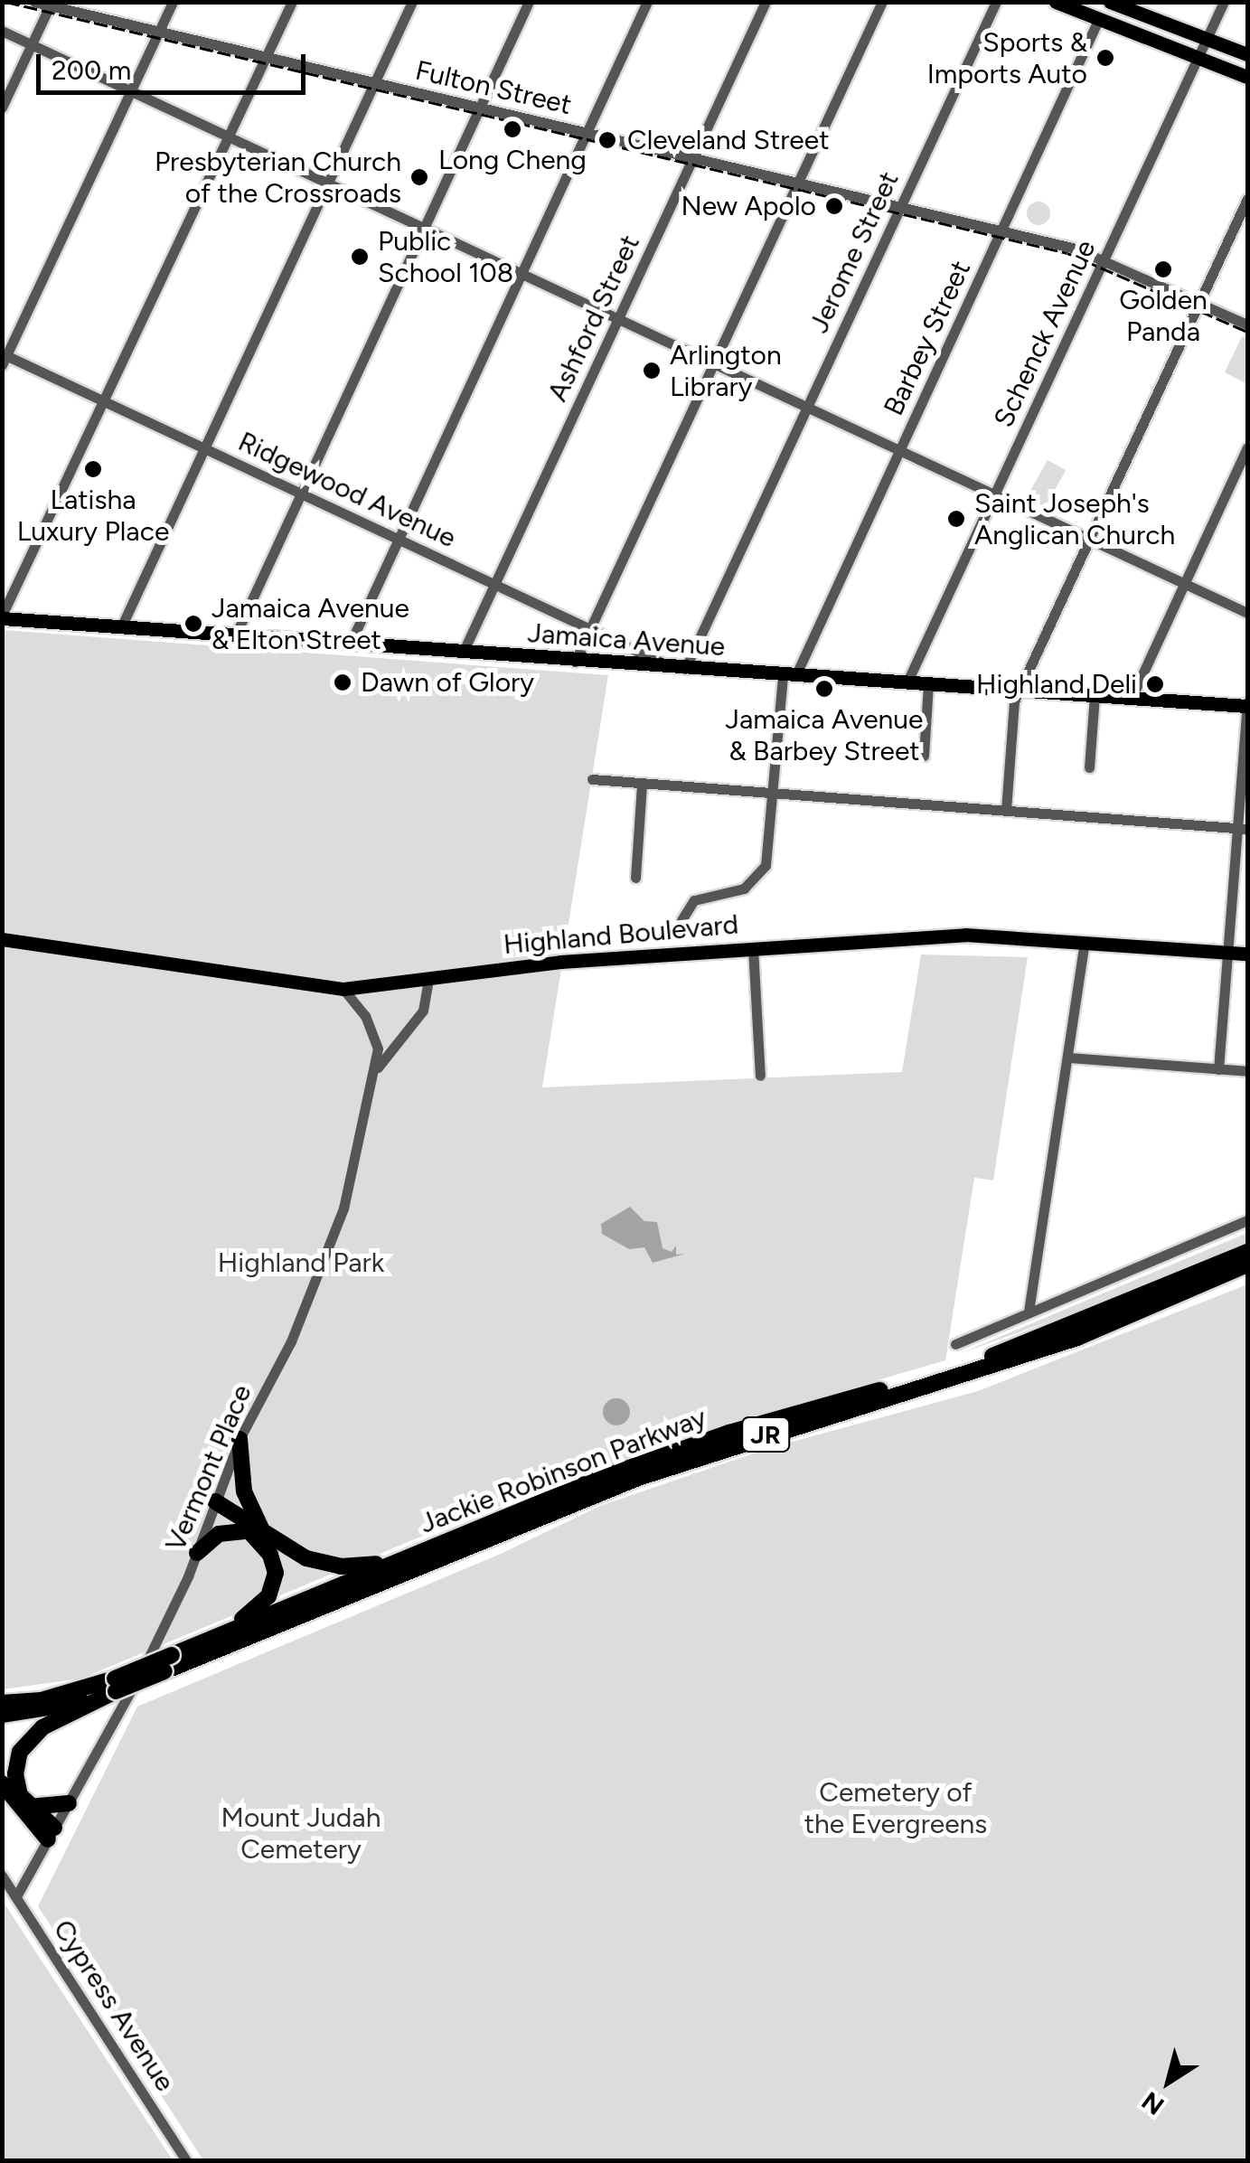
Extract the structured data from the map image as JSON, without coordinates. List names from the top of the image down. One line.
{"streets":{"highway":["JR","Jackie Robinson Parkway"],"main road":["Jamaica Avenue","Highland Boulevard"],"street":["Fulton Street","Jerome Street","Ashford Street","Schenck Avenue","Barbey Street","Ridgewood Avenue","Vermont Place","Cypress Avenue"]},"crossings":[["Fulton Street","Jerome Street"],["Fulton Street","Ashford Street"],["Fulton Street","Schenck Avenue"],["Fulton Street","Barbey Street"],["Jerome Street","Ridgewood Avenue"],["Jerome Street","Jamaica Avenue"],["Ashford Street","Ridgewood Avenue"],["Ashford Street","Jamaica Avenue"],["Schenck Avenue","Jamaica Avenue"],["Barbey Street","Jamaica Avenue"],["Ridgewood Avenue","Jamaica Avenue"],["Highland Boulevard","Vermont Place"],["Vermont Place","Cypress Avenue"]],"parks":["Highland Park","Cemetery of the Evergreens","Mount Judah Cemetery"],"places":["Sports & Imports Auto","Long Cheng","Cleveland Street","Presbyterian Church of the Crossroads","New Apolo","Public School 108","Golden Panda","Arlington Library","Latisha Luxury Place","Saint Joseph's Anglican Church","Jamaica Avenue & Elton Street","Dawn of Glory","Highland Deli","Jamaica Avenue & Barbey Street"],"scale_bar":"200 m","north":"bottom left"}
